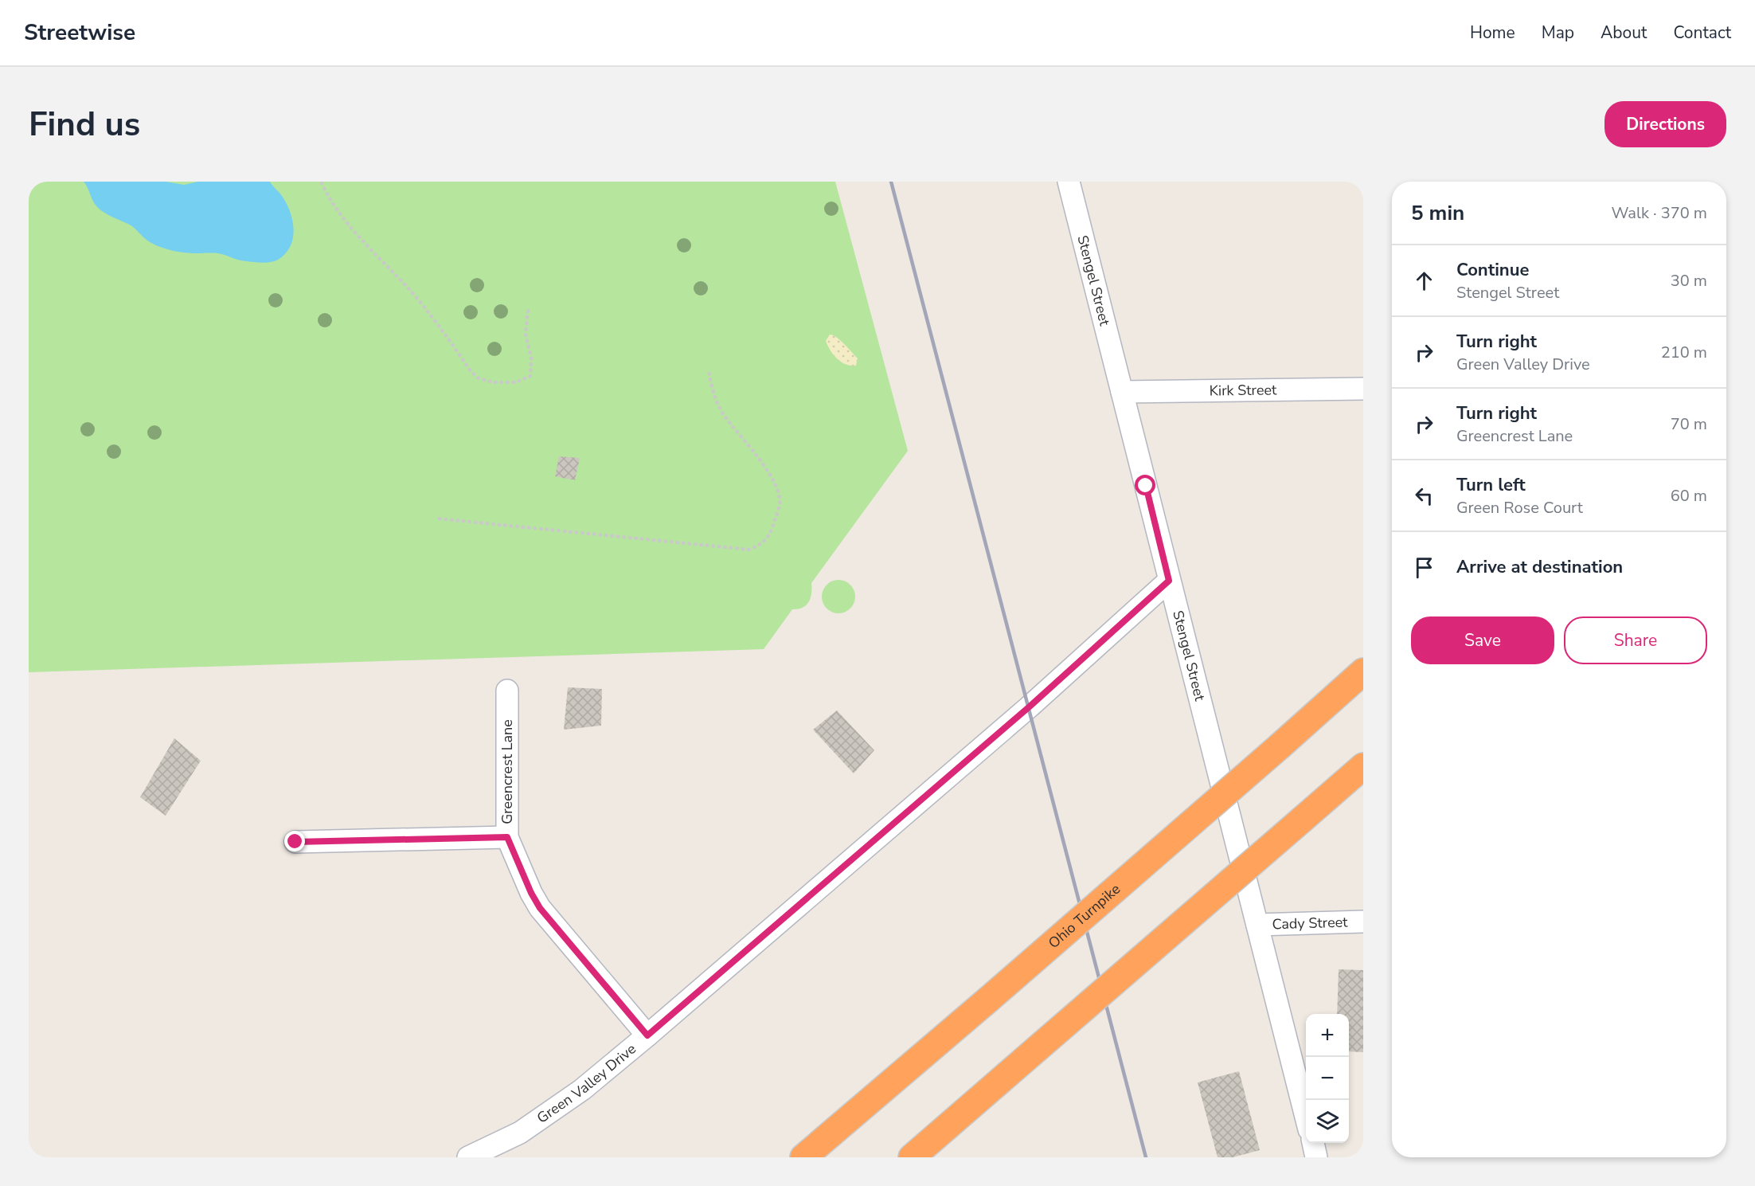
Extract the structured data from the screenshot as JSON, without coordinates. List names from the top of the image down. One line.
{"streets":{"highway":["Ohio Turnpike"],"street":["Stengel Street","Kirk Street","Greencrest Lane","Cady Street","Green Valley Drive"]},"crossings":[["Stengel Street","Kirk Street"],["Stengel Street","Cady Street"],["Stengel Street","Green Valley Drive"],["Greencrest Lane","Green Valley Drive"]],"page":{"header":"Streetwise","nav":["Home","Map","About","Contact"],"buttons":["Directions",["Save","Share"]],"title":"Find us","heading":["5 min","Walk · 370 m"],"list":[["Continue","Stengel Street","30 m"],["Turn right","Green Valley Drive","210 m"],["Turn right","Greencrest Lane","70 m"],["Turn left","Green Rose Court","60 m"],"Arrive at destination"],"map_buttons":["+","−"]}}
